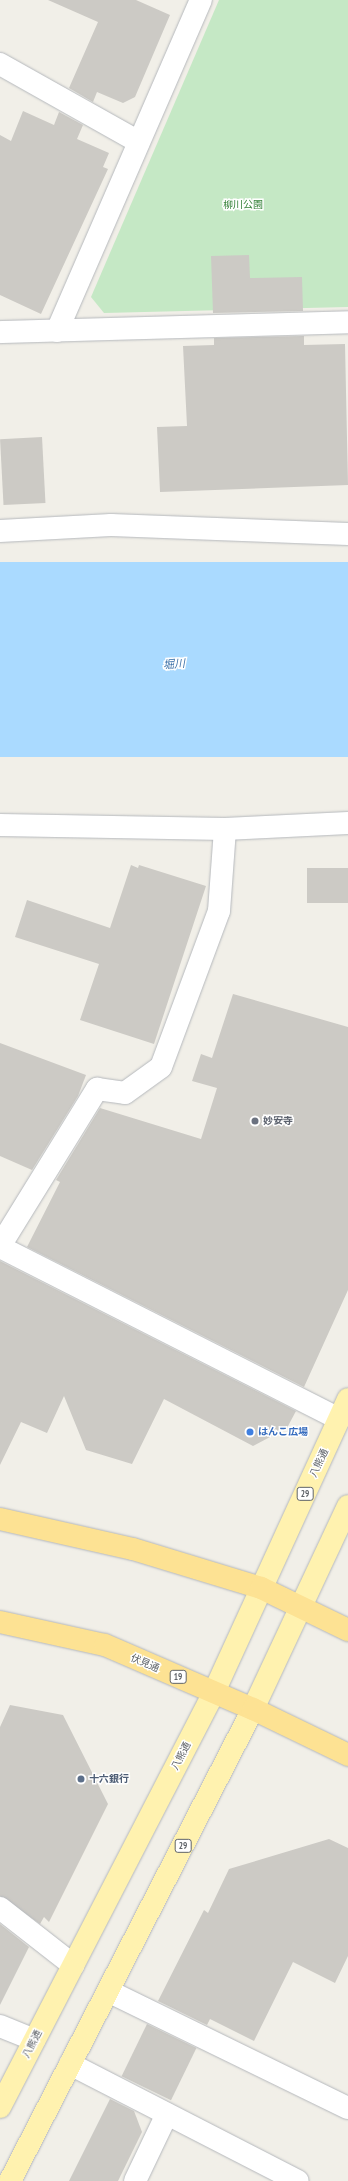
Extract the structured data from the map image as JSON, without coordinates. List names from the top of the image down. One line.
{"streets":{"highway":["伏見通","19"],"main road":["八熊通","29"]},"crossings":[["八熊通","伏見通"],["29","伏見通"]],"water":["堀川"],"parks":["柳川公園"],"places":["妙安寺","はんこ広場","十六銀行"]}
